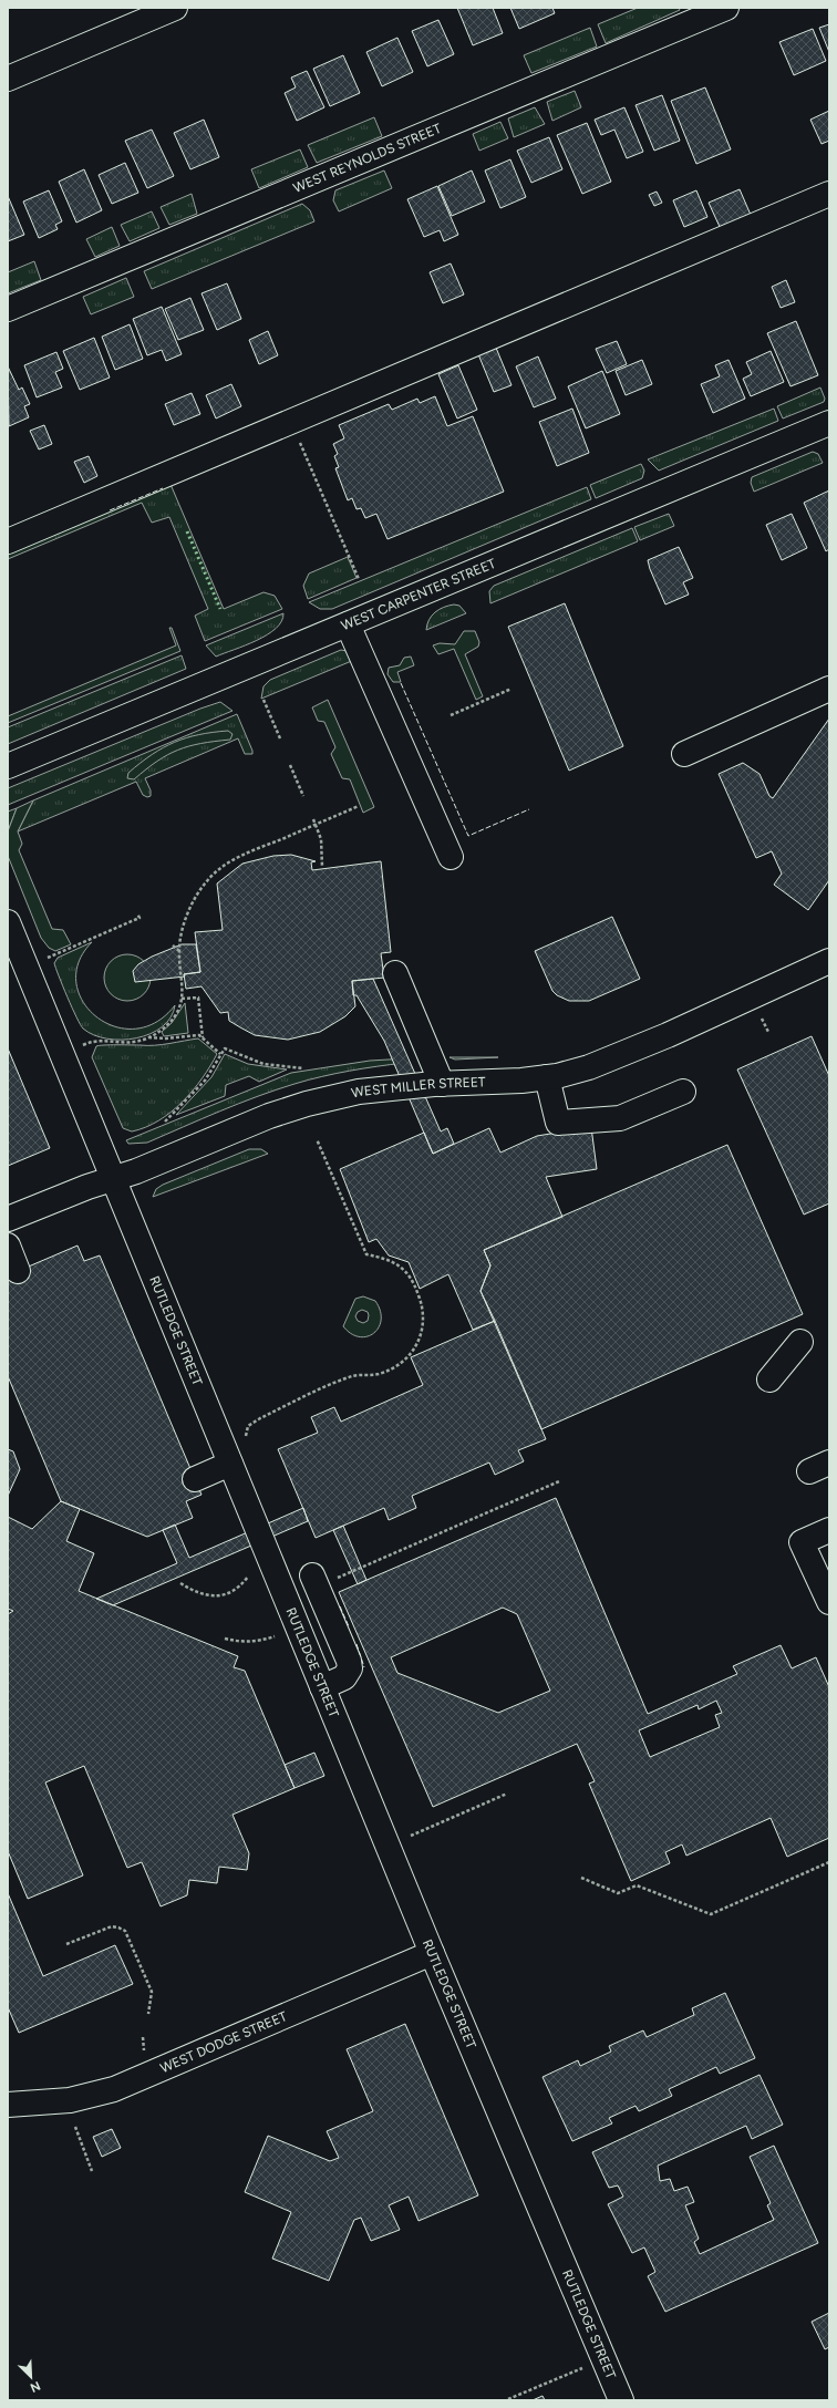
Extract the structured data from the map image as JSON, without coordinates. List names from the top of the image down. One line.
{"streets":{"street":["WEST REYNOLDS STREET","WEST CARPENTER STREET","WEST MILLER STREET","RUTLEDGE STREET","WEST DODGE STREET"]},"crossings":[["WEST MILLER STREET","RUTLEDGE STREET"],["RUTLEDGE STREET","WEST DODGE STREET"]],"north":"bottom right"}
